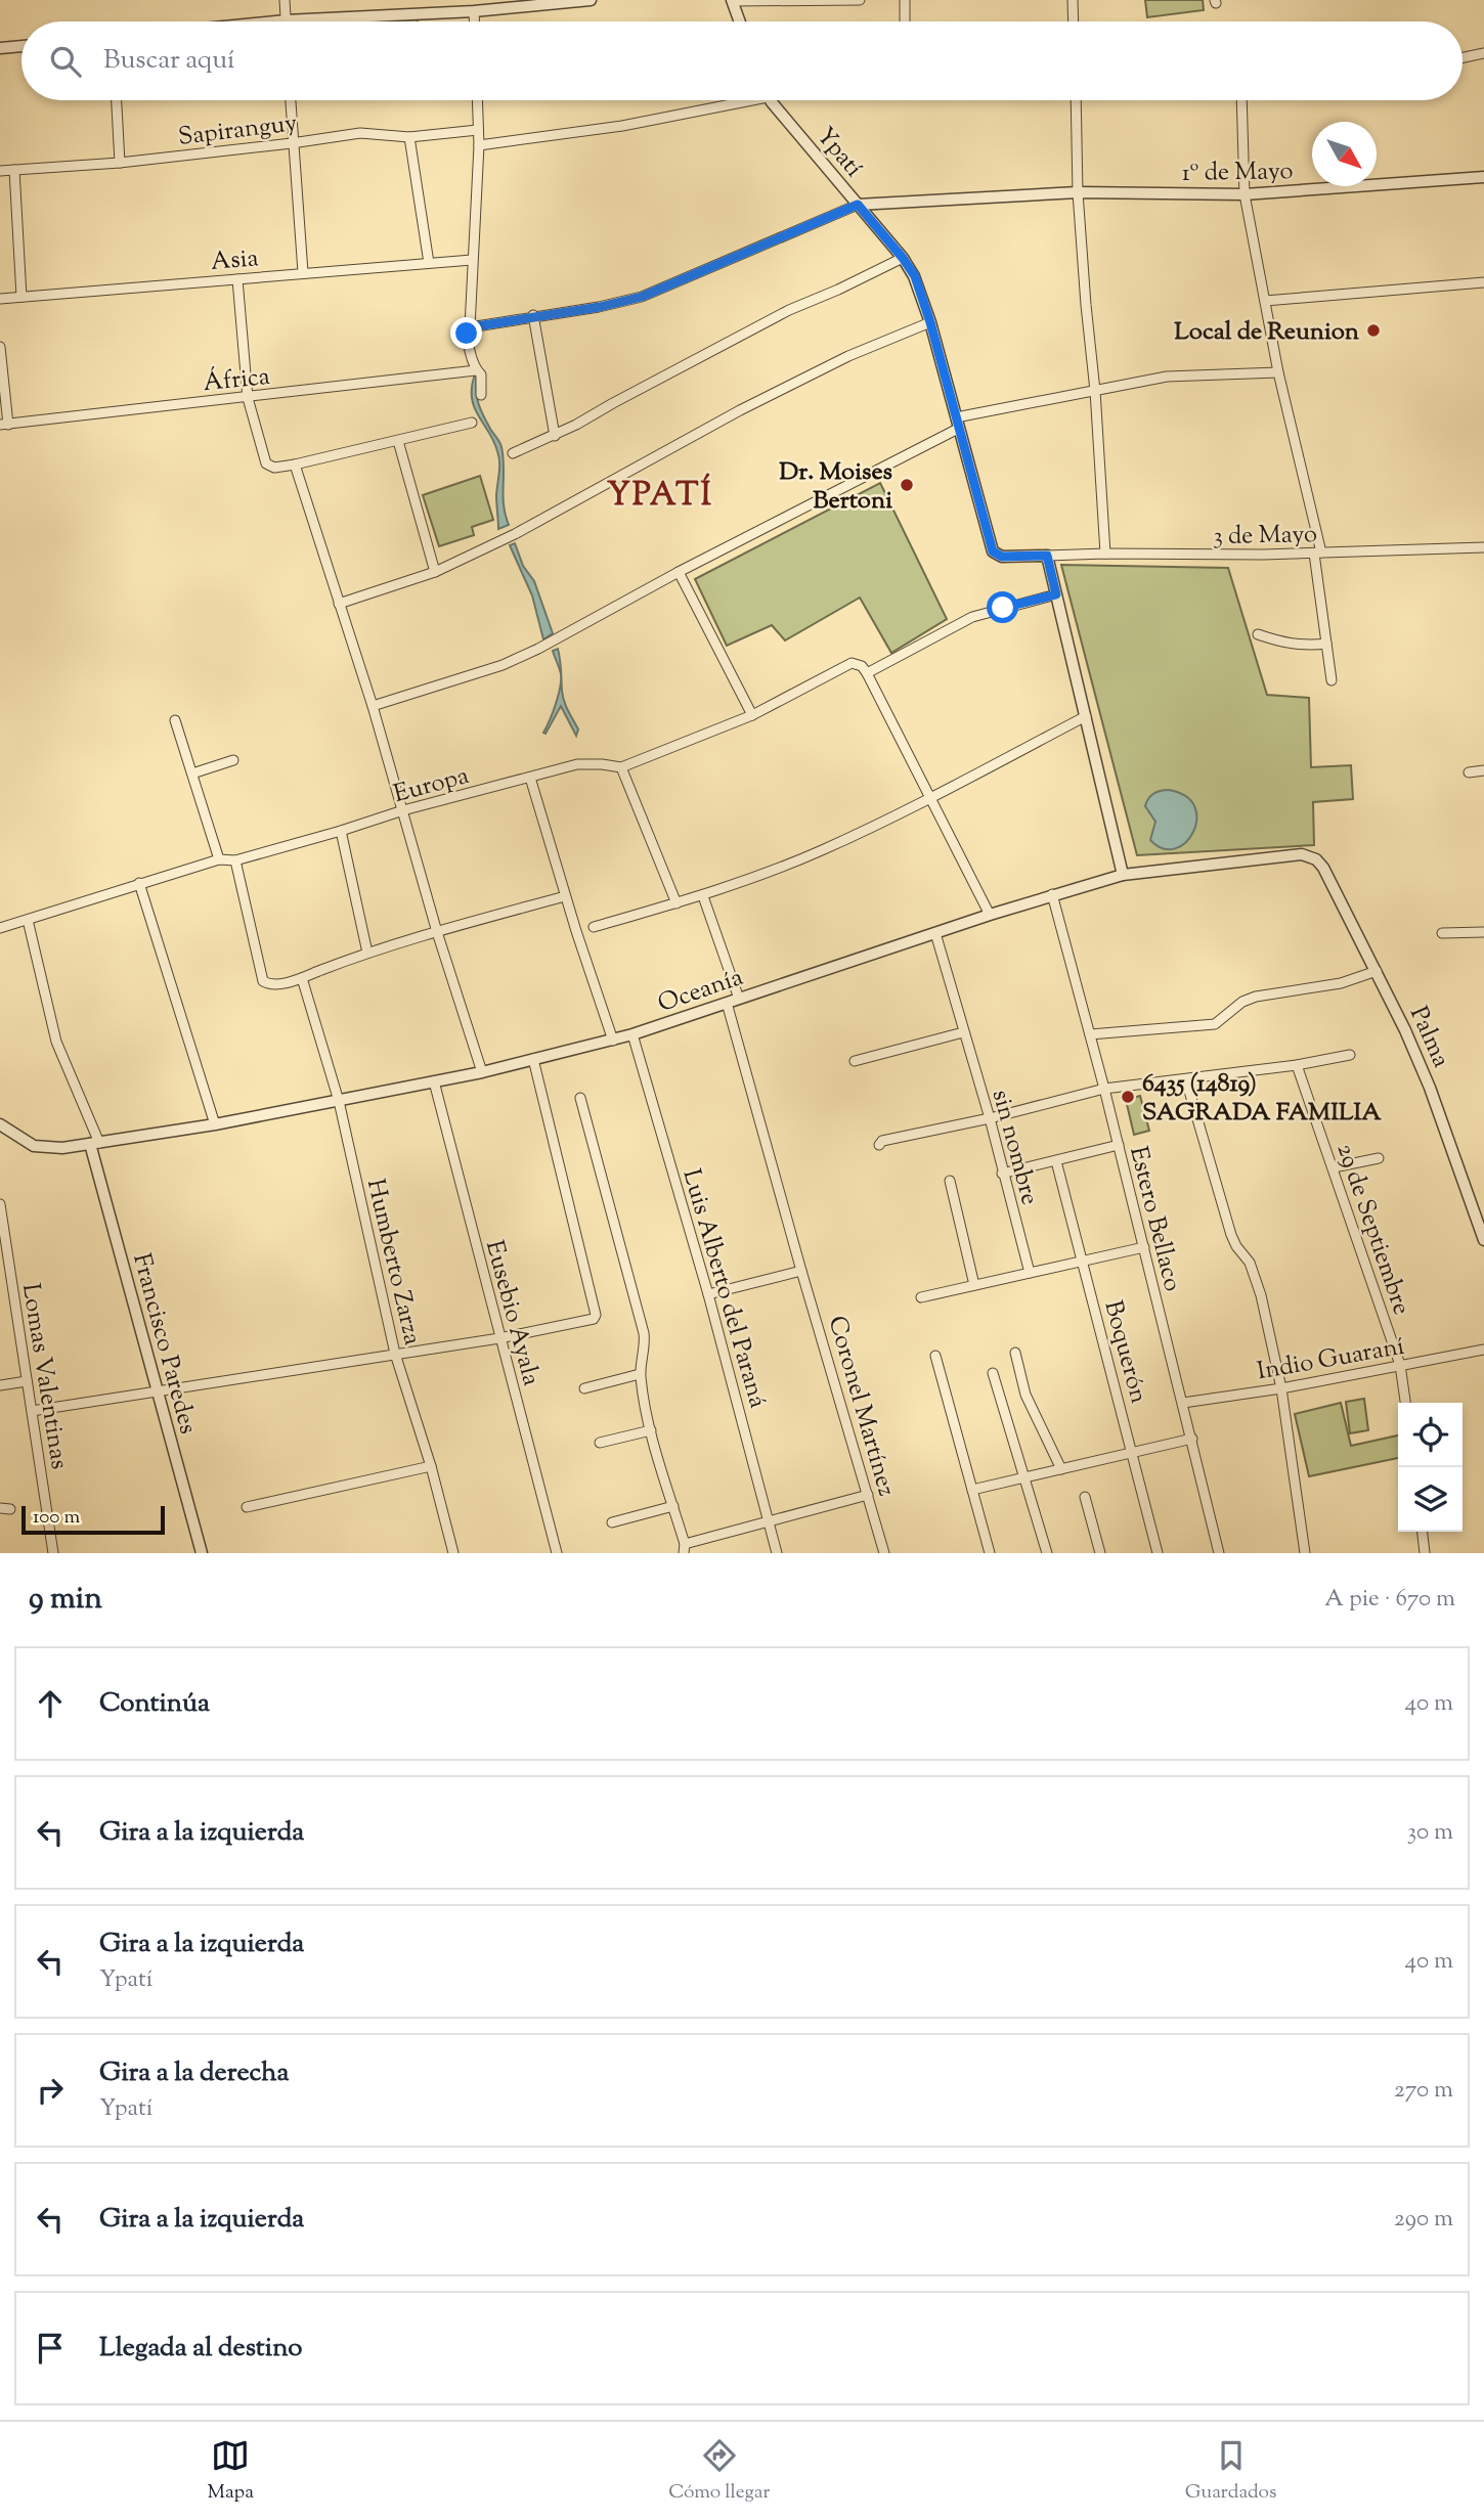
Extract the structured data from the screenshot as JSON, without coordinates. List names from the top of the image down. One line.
{"streets":{"street":["Sapiranguy","Ypatí","1º de Mayo","Asia","África","3 de Mayo","Europa","Oceanía","Palma","sin nombre","Estero Bellaco","29 de Septiembre","Humberto Zarza","Luis Alberto del Paraná","Eusebio Ayala","Francisco Paredes","Boquerón","Indio Guaraní","Lomas Valentinas","Coronel Martínez"]},"crossings":[["Ypatí","1º de Mayo"],["Ypatí","3 de Mayo"],["Oceanía","Palma"],["Oceanía","sin nombre"],["Oceanía","Estero Bellaco"],["Oceanía","Humberto Zarza"],["Oceanía","Luis Alberto del Paraná"],["Oceanía","Eusebio Ayala"],["Oceanía","Francisco Paredes"],["Oceanía","Coronel Martínez"],["Estero Bellaco","Indio Guaraní"],["29 de Septiembre","Indio Guaraní"]],"districts":["YPATÍ"],"places":["Local de Reunion","Dr. Moises Bertoni","6435 (14819) SAGRADA FAMILIA"],"scale_bar":"100 m","north":"bottom right","page":{"search":"Buscar aquí","scale":"100 m","heading":["9 min","A pie · 670 m"],"list":[["Continúa","40 m"],["Gira a la izquierda","30 m"],["Gira a la izquierda","Ypatí","40 m"],["Gira a la derecha","Ypatí","270 m"],["Gira a la izquierda","290 m"],"Llegada al destino"],"nav":["Mapa","Cómo llegar","Guardados"]}}
